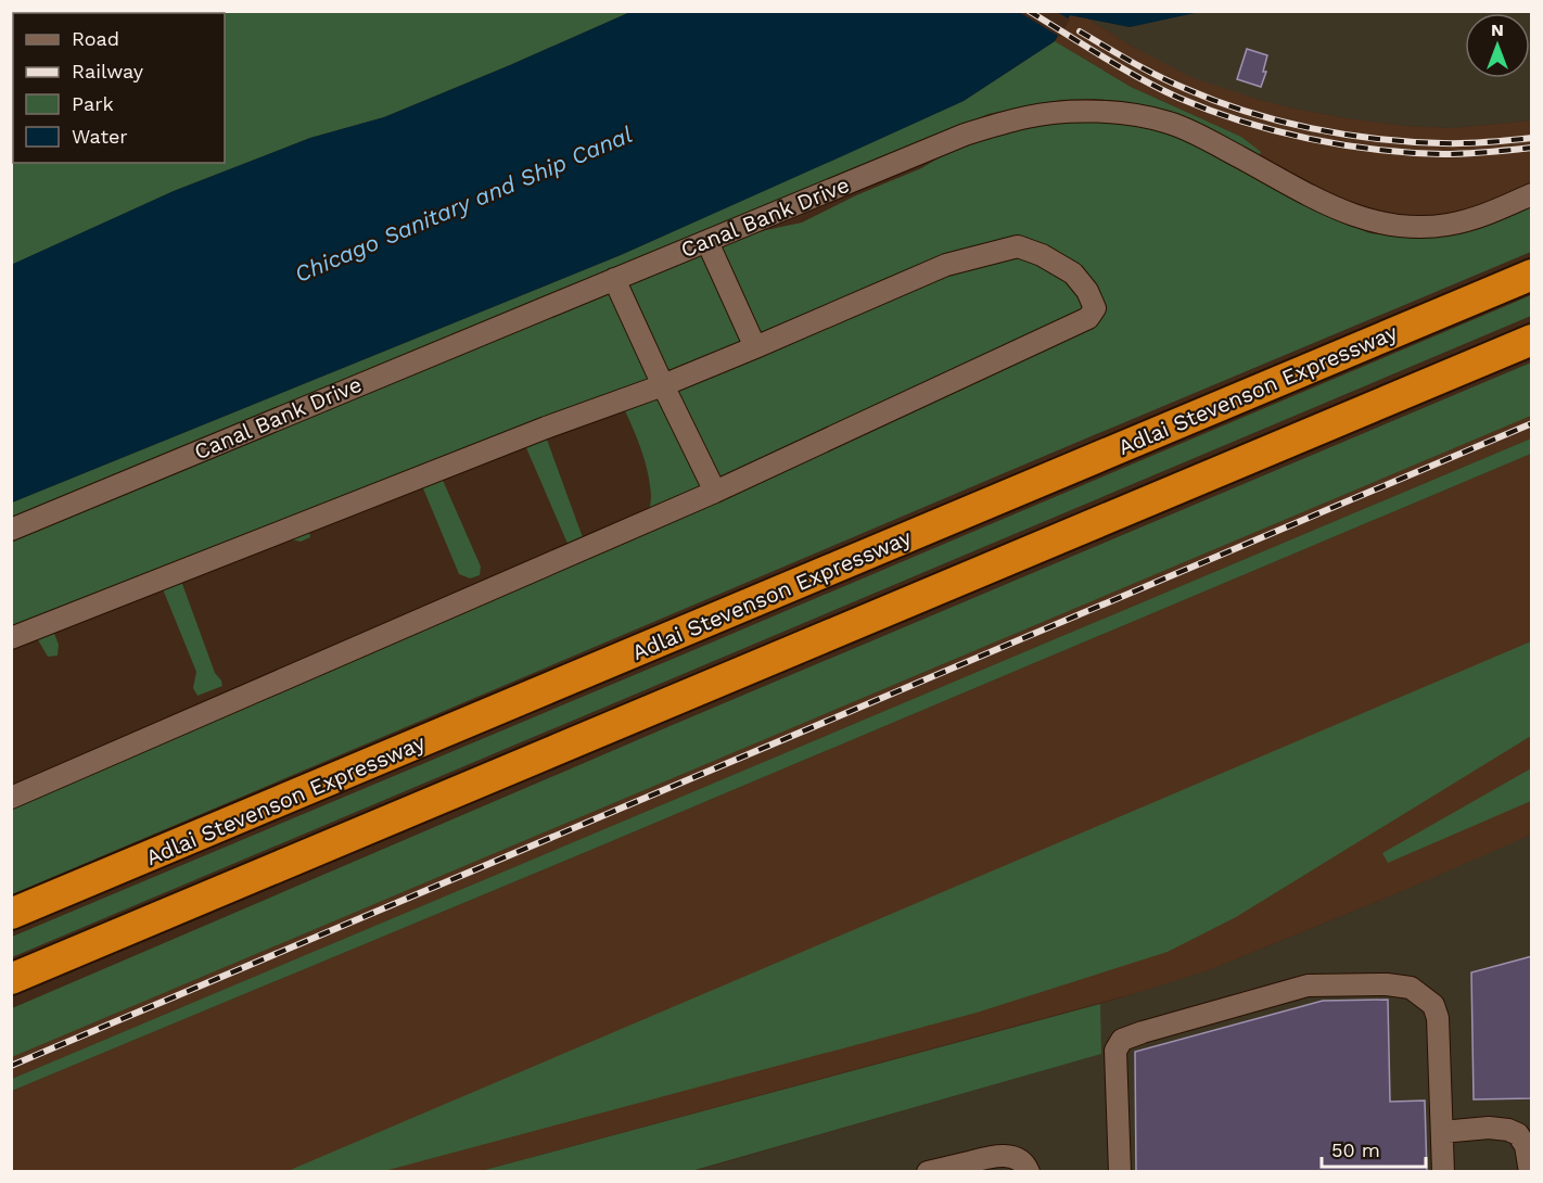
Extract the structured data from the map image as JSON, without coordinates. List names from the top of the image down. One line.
{"streets":{"highway":["Adlai Stevenson Expressway"],"lane":["Canal Bank Drive"]},"water":["Chicago Sanitary and Ship Canal"],"legend":["Road","Railway","Park","Water"],"scale_bar":"50 m","north":"top"}
